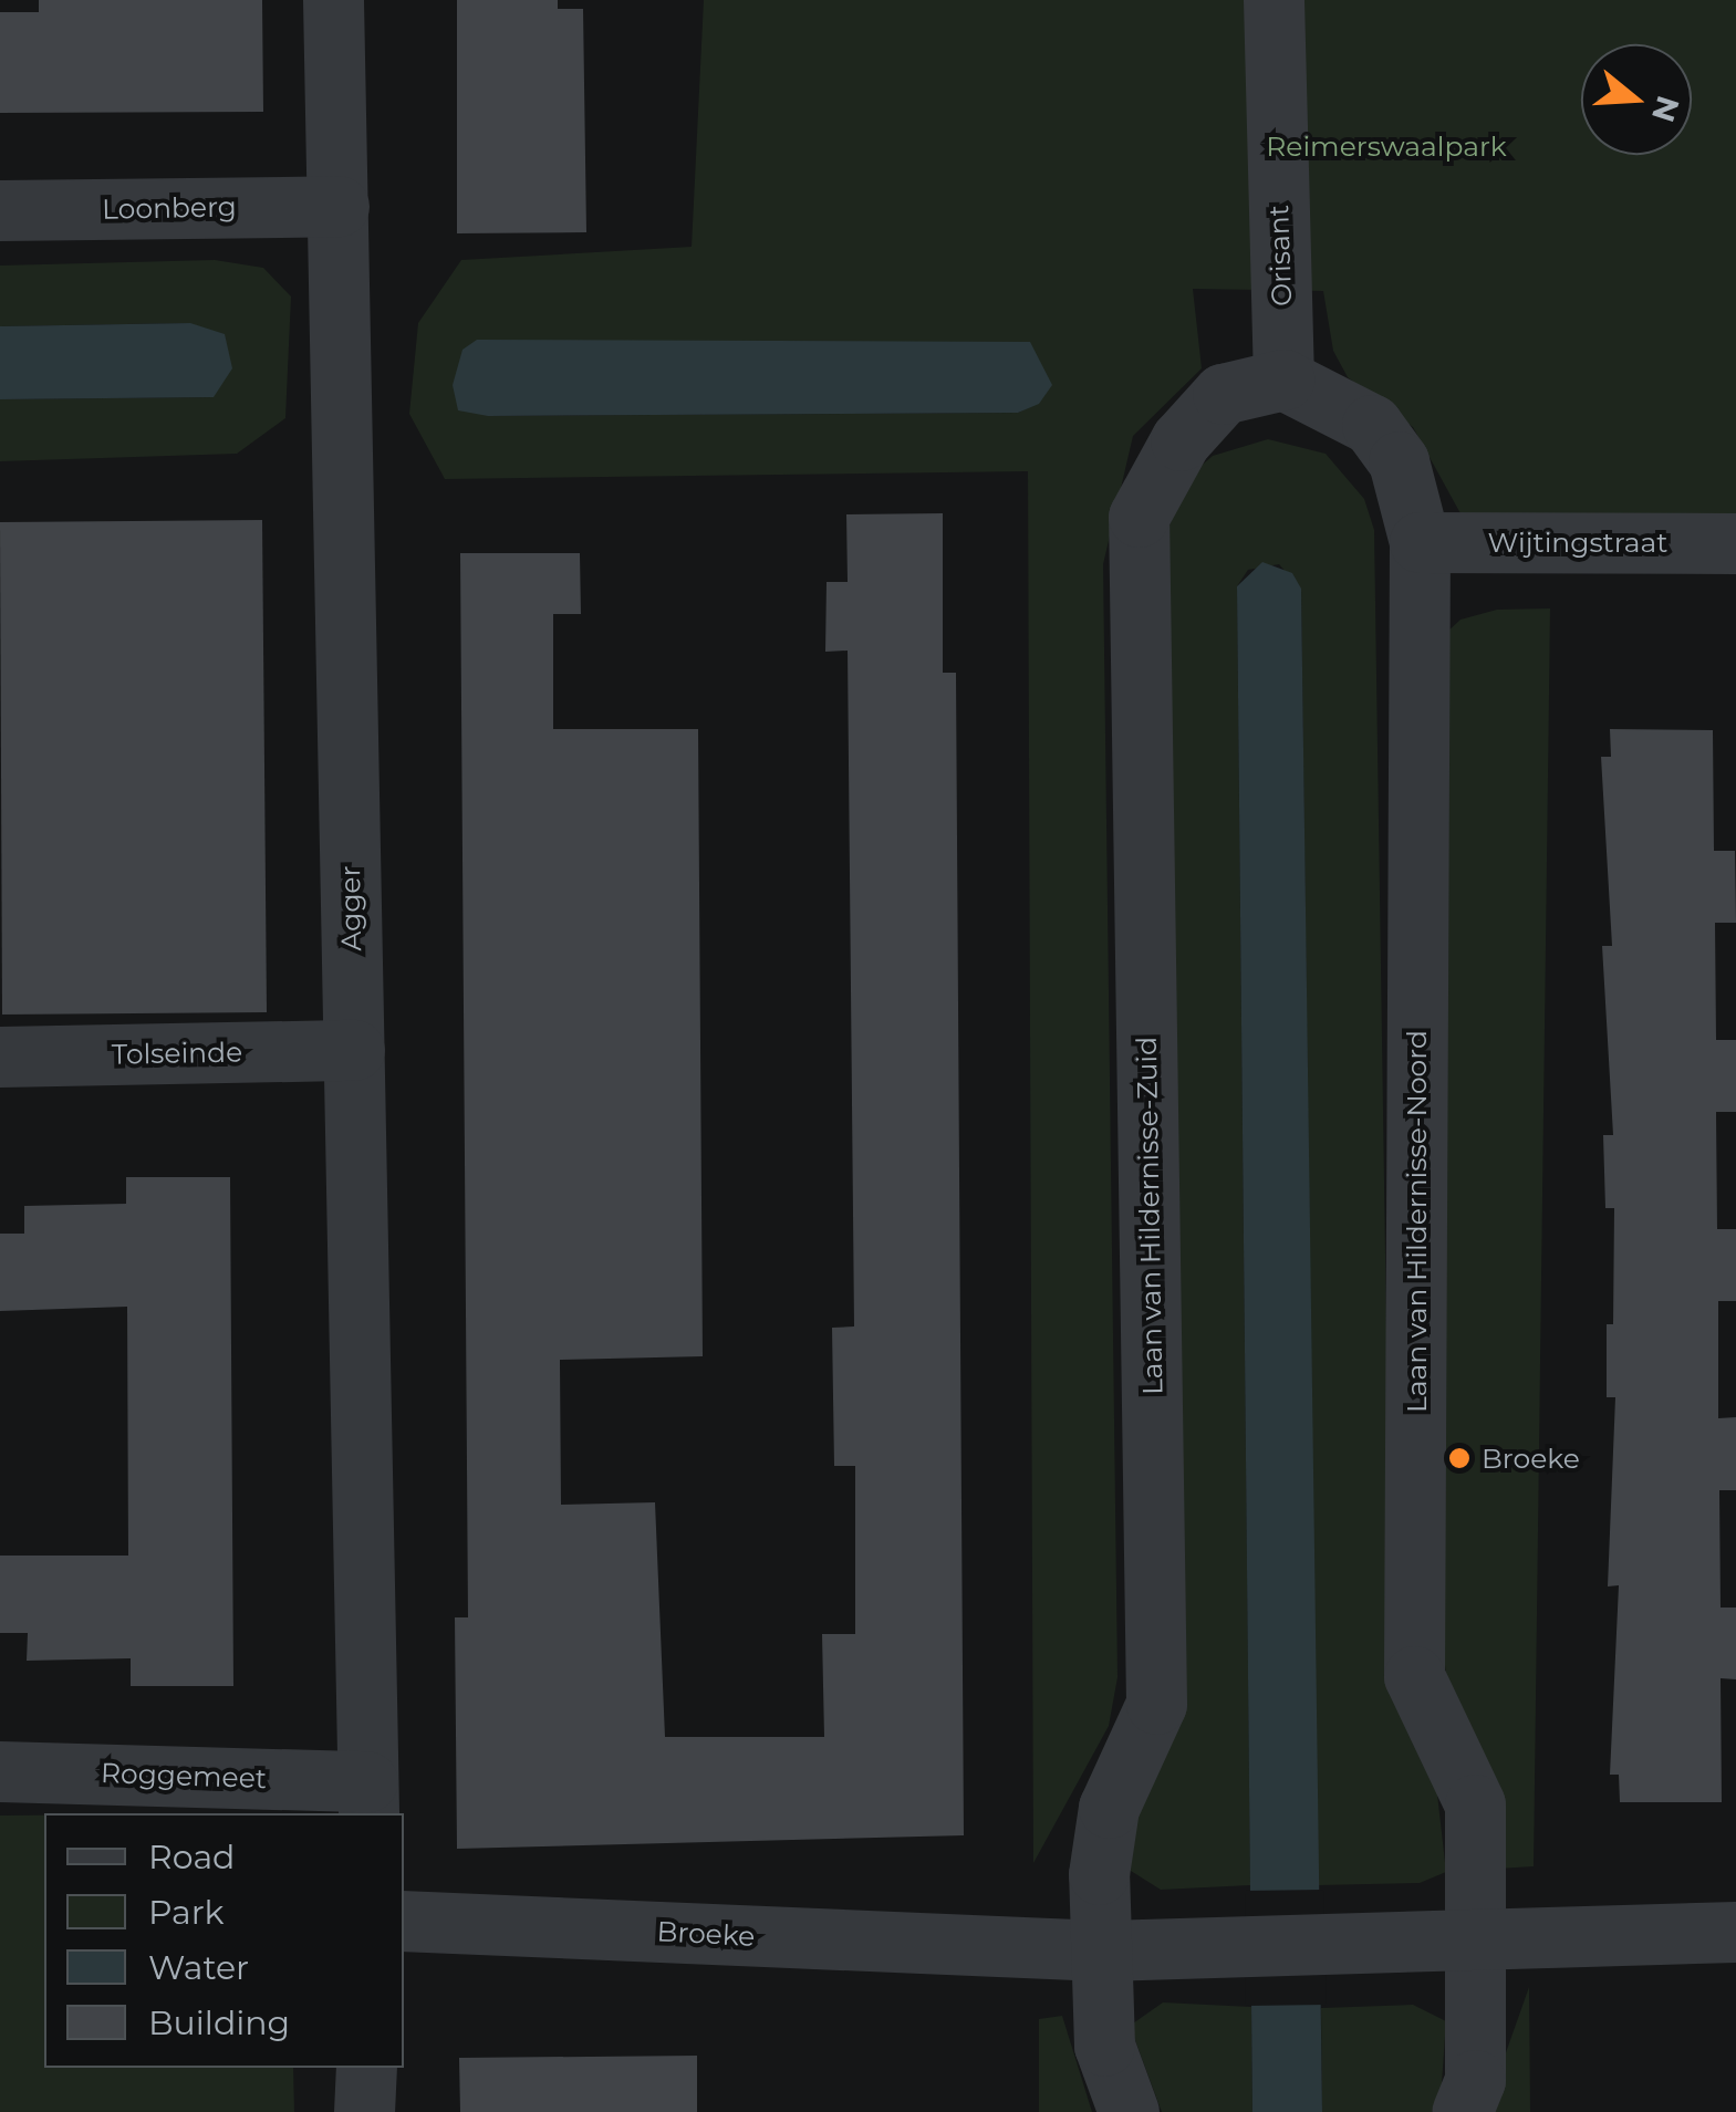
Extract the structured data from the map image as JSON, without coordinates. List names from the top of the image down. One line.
{"streets":{"street":["Loonberg","Orisant","Wijtingstraat","Agger","Tolseinde","Laan van Hildernisse-Zuid","Laan van Hildernisse-Noord","Roggemeet","Broeke"]},"crossings":[["Loonberg","Agger"],["Orisant","Laan van Hildernisse-Zuid"],["Orisant","Laan van Hildernisse-Noord"],["Wijtingstraat","Laan van Hildernisse-Noord"],["Agger","Tolseinde"],["Agger","Roggemeet"],["Laan van Hildernisse-Zuid","Laan van Hildernisse-Noord"],["Laan van Hildernisse-Zuid","Broeke"],["Laan van Hildernisse-Noord","Broeke"]],"parks":["Reimerswaalpark"],"places":["Broeke"],"legend":["Road","Park","Water","Building"],"north":"right"}
